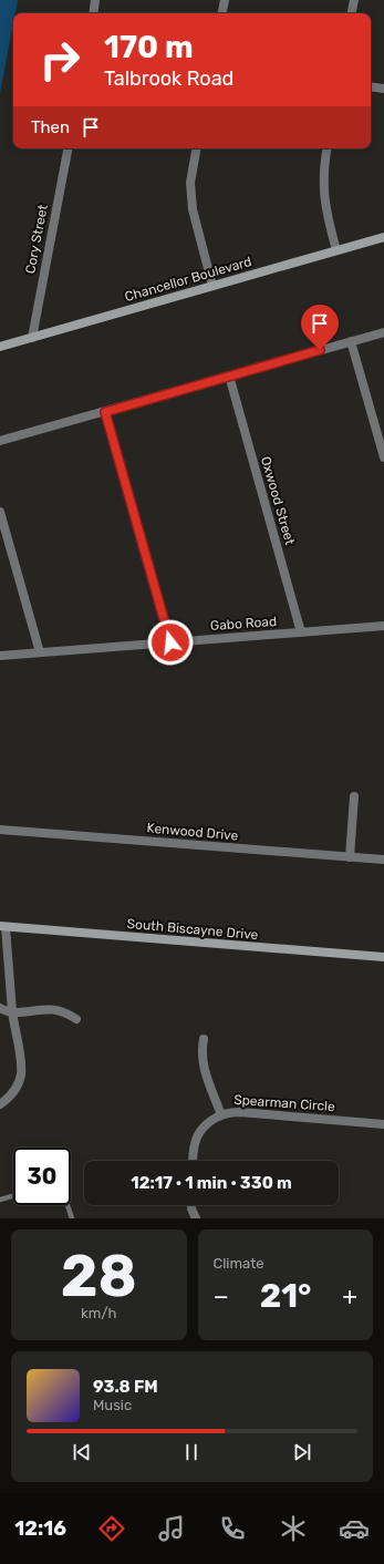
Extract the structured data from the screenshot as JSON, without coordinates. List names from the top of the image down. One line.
{"streets":{"street":["Cory Street","Chancellor Boulevard","Oxwood Street","Gabo Road","Kenwood Drive","South Biscayne Drive","Spearman Circle"]},"crossings":[["Cory Street","Chancellor Boulevard"],["Oxwood Street","Gabo Road"]],"page":{"turn":["170 m","Talbrook Road"],"then":"Then","limit":"30","trip":"12:17 · 1 min · 330 m","tile":[["28","km/h"],"Climate"],"heat":["−","21°","+"],"song":["93.8 FM","Music"],"tabs":"12:16"}}
